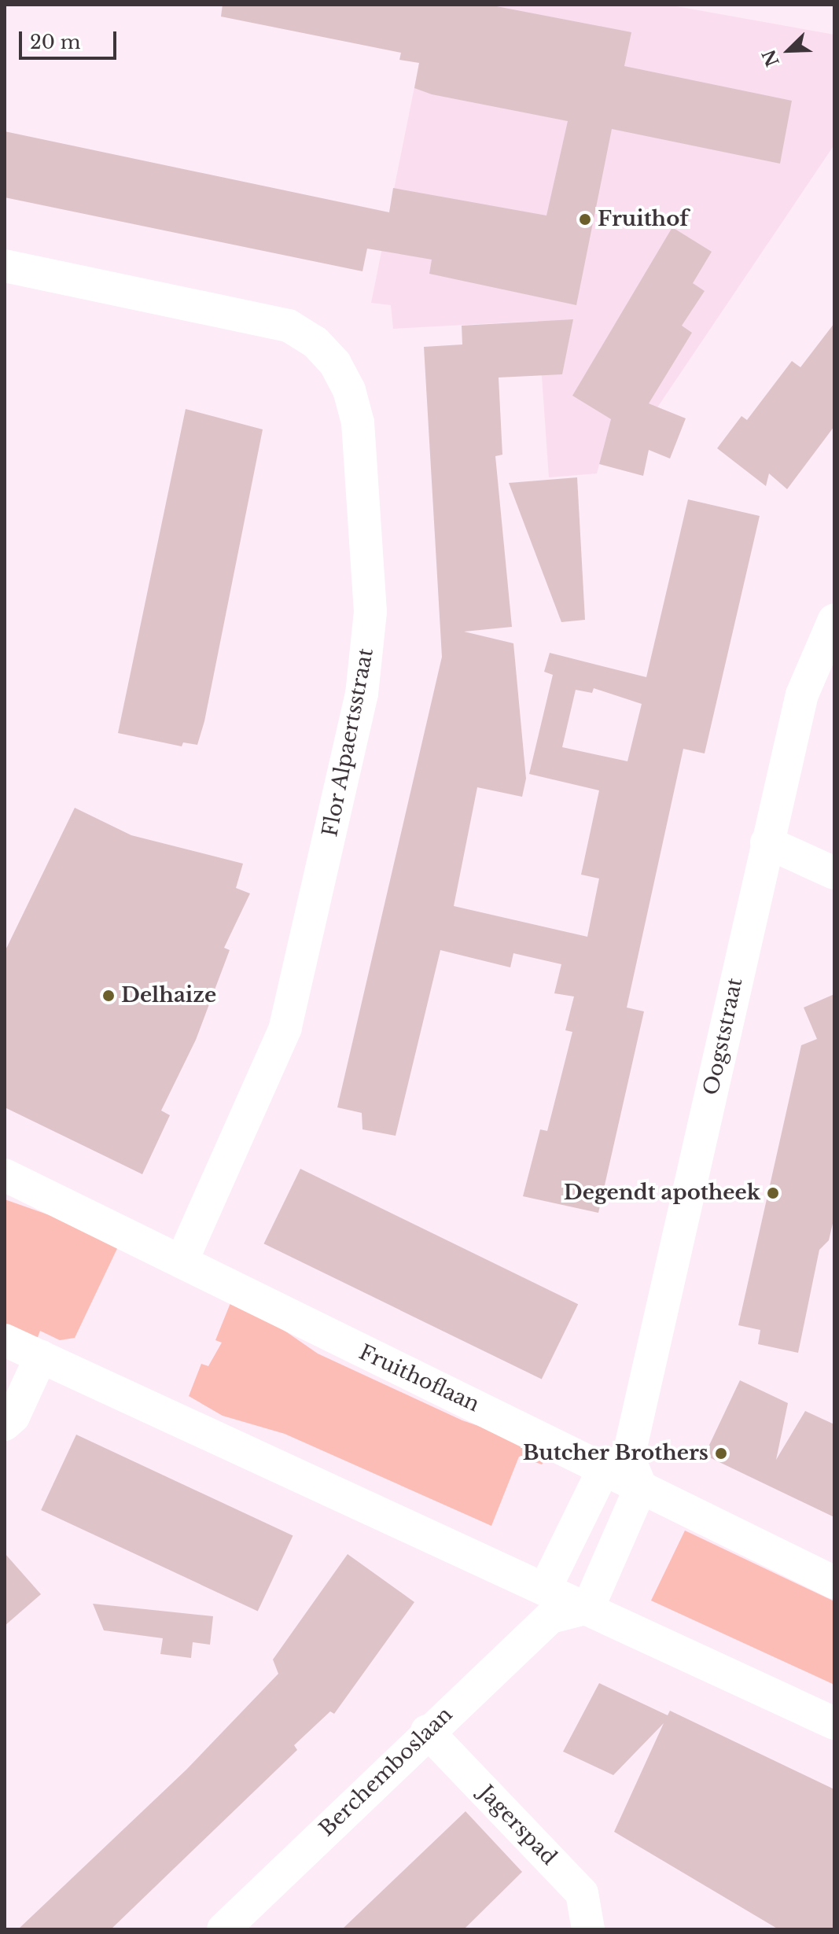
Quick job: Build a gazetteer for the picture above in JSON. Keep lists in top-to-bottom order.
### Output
{
  "streets": {
    "street": [
      "Flor Alpaertsstraat",
      "Oogststraat",
      "Fruithoflaan",
      "Berchemboslaan",
      "Jagerspad"
    ]
  },
  "crossings": [
    ["Flor Alpaertsstraat", "Fruithoflaan"],
    ["Oogststraat", "Fruithoflaan"],
    ["Oogststraat", "Berchemboslaan"],
    ["Berchemboslaan", "Jagerspad"]
  ],
  "places": [
    "Fruithof",
    "Delhaize",
    "Degendt apotheek",
    "Butcher Brothers"
  ],
  "scale_bar": "20 m",
  "north": "bottom left"
}
